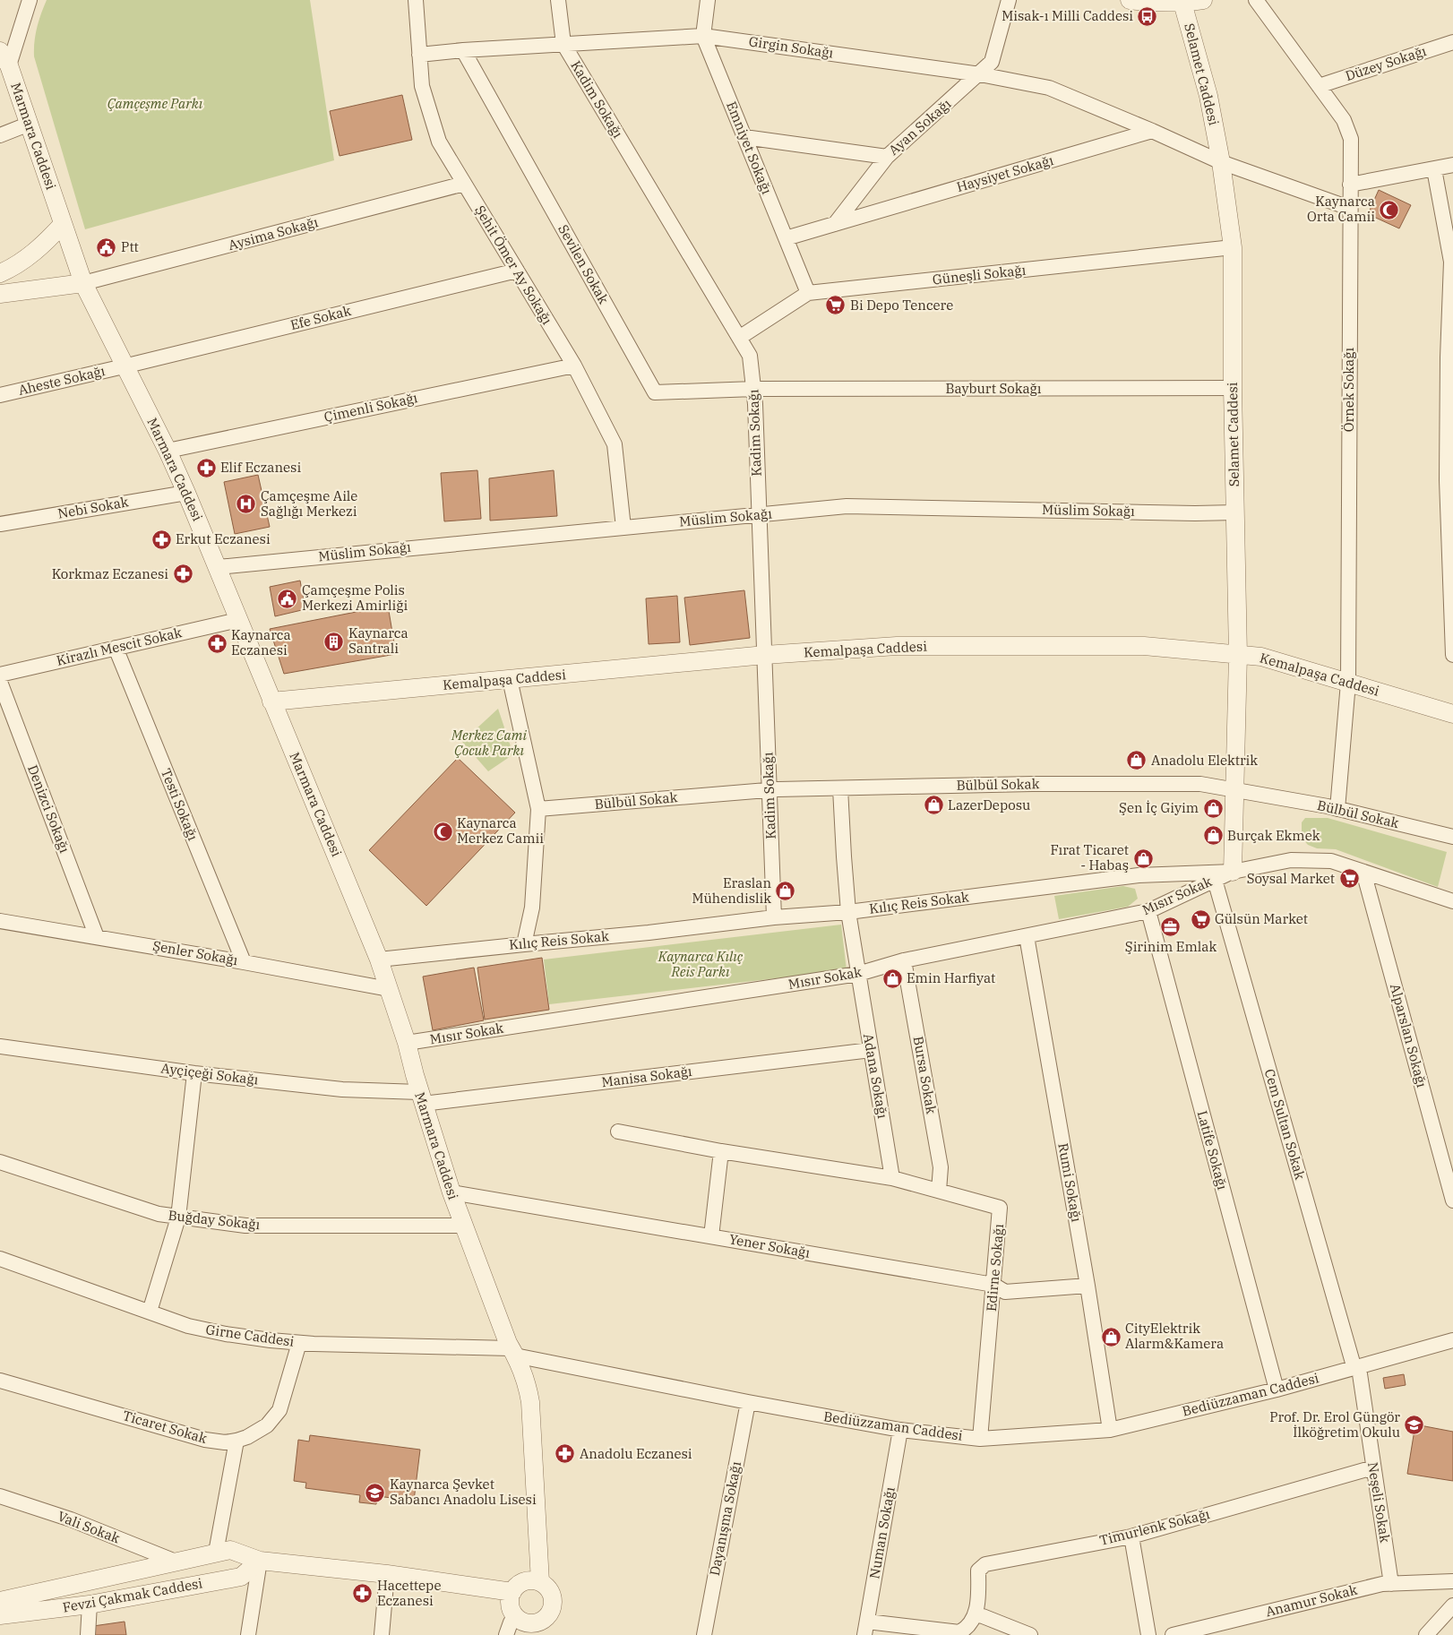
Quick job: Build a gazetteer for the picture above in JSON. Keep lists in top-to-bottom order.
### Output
{
  "streets": {
    "street": [
      "Girgin Sokağı",
      "Düzey Sokağı",
      "Selamet Caddesi",
      "Kadim Sokağı",
      "Ayan Sokağı",
      "Marmara Caddesi",
      "Emniyet Sokağı",
      "Haysiyet Sokağı",
      "Aysima Sokağı",
      "Sevilen Sokak",
      "Şehit Ömer Ay Sokağı",
      "Güneşli Sokağı",
      "Efe Sokak",
      "Aheste Sokağı",
      "Bayburt Sokağı",
      "Örnek Sokağı",
      "Çimenli Sokağı",
      "Nebi Sokak",
      "Müslim Sokağı",
      "Kirazlı Mescit Sokak",
      "Kemalpaşa Caddesi",
      "Bülbül Sokak",
      "Testi Sokağı",
      "Denizci Sokağı",
      "Mısır Sokak",
      "Kılıç Reis Sokak",
      "Şenler Sokağı",
      "Alparslan Sokağı",
      "Ayçiçeği Sokağı",
      "Bursa Sokak",
      "Adana Sokağı",
      "Manisa Sokağı",
      "Cem Sultan Sokak",
      "Latife Sokağı",
      "Rumi Sokağı",
      "Buğday Sokağı",
      "Yener Sokağı",
      "Edirne Sokağı",
      "Girne Caddesi",
      "Bediüzzaman Caddesi",
      "Ticaret Sokak",
      "Neşeli Sokak",
      "Dayanışma Sokağı",
      "Vali Sokak",
      "Timurlenk Sokağı",
      "Numan Sokağı",
      "Fevzi Çakmak Caddesi",
      "Anamur Sokak"
    ]
  },
  "crossings": [
    ["Girgin Sokağı", "Kadim Sokağı"],
    ["Girgin Sokağı", "Ayan Sokağı"],
    ["Girgin Sokağı", "Emniyet Sokağı"],
    ["Girgin Sokağı", "Haysiyet Sokağı"],
    ["Girgin Sokağı", "Sevilen Sokak"],
    ["Girgin Sokağı", "Şehit Ömer Ay Sokağı"],
    ["Düzey Sokağı", "Örnek Sokağı"],
    ["Selamet Caddesi", "Güneşli Sokağı"],
    ["Selamet Caddesi", "Bayburt Sokağı"],
    ["Selamet Caddesi", "Müslim Sokağı"],
    ["Selamet Caddesi", "Kemalpaşa Caddesi"],
    ["Selamet Caddesi", "Bülbül Sokak"],
    ["Selamet Caddesi", "Mısır Sokak"],
    ["Selamet Caddesi", "Kılıç Reis Sokak"],
    ["Kadim Sokağı", "Sevilen Sokak"],
    ["Kadim Sokağı", "Güneşli Sokağı"],
    ["Kadim Sokağı", "Bayburt Sokağı"],
    ["Kadim Sokağı", "Müslim Sokağı"],
    ["Kadim Sokağı", "Kemalpaşa Caddesi"],
    ["Kadim Sokağı", "Bülbül Sokak"],
    ["Kadim Sokağı", "Kılıç Reis Sokak"],
    ["Ayan Sokağı", "Emniyet Sokağı"],
    ["Marmara Caddesi", "Aysima Sokağı"],
    ["Marmara Caddesi", "Efe Sokak"],
    ["Marmara Caddesi", "Aheste Sokağı"],
    ["Marmara Caddesi", "Çimenli Sokağı"],
    ["Marmara Caddesi", "Nebi Sokak"],
    ["Marmara Caddesi", "Müslim Sokağı"],
    ["Marmara Caddesi", "Kirazlı Mescit Sokak"],
    ["Marmara Caddesi", "Kemalpaşa Caddesi"],
    ["Marmara Caddesi", "Mısır Sokak"],
    ["Marmara Caddesi", "Kılıç Reis Sokak"],
    ["Marmara Caddesi", "Şenler Sokağı"],
    ["Marmara Caddesi", "Ayçiçeği Sokağı"],
    ["Marmara Caddesi", "Manisa Sokağı"],
    ["Marmara Caddesi", "Buğday Sokağı"],
    ["Marmara Caddesi", "Yener Sokağı"],
    ["Marmara Caddesi", "Girne Caddesi"],
    ["Marmara Caddesi", "Bediüzzaman Caddesi"],
    ["Marmara Caddesi", "Fevzi Çakmak Caddesi"],
    ["Emniyet Sokağı", "Haysiyet Sokağı"],
    ["Emniyet Sokağı", "Güneşli Sokağı"],
    ["Aysima Sokağı", "Şehit Ömer Ay Sokağı"],
    ["Sevilen Sokak", "Bayburt Sokağı"],
    ["Şehit Ömer Ay Sokağı", "Efe Sokak"],
    ["Şehit Ömer Ay Sokağı", "Çimenli Sokağı"],
    ["Şehit Ömer Ay Sokağı", "Müslim Sokağı"],
    ["Efe Sokak", "Aheste Sokağı"],
    ["Örnek Sokağı", "Kemalpaşa Caddesi"],
    ["Örnek Sokağı", "Bülbül Sokak"],
    ["Kirazlı Mescit Sokak", "Testi Sokağı"],
    ["Bülbül Sokak", "Adana Sokağı"],
    ["Testi Sokağı", "Şenler Sokağı"],
    ["Denizci Sokağı", "Şenler Sokağı"],
    ["Mısır Sokak", "Kılıç Reis Sokak"],
    ["Mısır Sokak", "Bursa Sokak"],
    ["Mısır Sokak", "Adana Sokağı"],
    ["Mısır Sokak", "Cem Sultan Sokak"],
    ["Mısır Sokak", "Latife Sokağı"],
    ["Mısır Sokak", "Rumi Sokağı"],
    ["Kılıç Reis Sokak", "Alparslan Sokağı"],
    ["Kılıç Reis Sokak", "Adana Sokağı"],
    ["Ayçiçeği Sokağı", "Manisa Sokağı"],
    ["Bursa Sokak", "Edirne Sokağı"],
    ["Adana Sokağı", "Manisa Sokağı"],
    ["Adana Sokağı", "Edirne Sokağı"],
    ["Cem Sultan Sokak", "Bediüzzaman Caddesi"],
    ["Cem Sultan Sokak", "Neşeli Sokak"],
    ["Latife Sokağı", "Bediüzzaman Caddesi"],
    ["Rumi Sokağı", "Yener Sokağı"],
    ["Rumi Sokağı", "Bediüzzaman Caddesi"],
    ["Yener Sokağı", "Edirne Sokağı"],
    ["Edirne Sokağı", "Bediüzzaman Caddesi"],
    ["Girne Caddesi", "Bediüzzaman Caddesi"],
    ["Girne Caddesi", "Ticaret Sokak"],
    ["Bediüzzaman Caddesi", "Neşeli Sokak"],
    ["Bediüzzaman Caddesi", "Dayanışma Sokağı"],
    ["Bediüzzaman Caddesi", "Numan Sokağı"],
    ["Neşeli Sokak", "Timurlenk Sokağı"],
    ["Neşeli Sokak", "Anamur Sokak"],
    ["Vali Sokak", "Fevzi Çakmak Caddesi"]
  ],
  "parks": ["Çamçeşme Parkı", "Merkez Cami Çocuk Parkı", "Kaynarca Kılıç Reis Parkı"],
  "places": {
    "bus stop": ["Misak-ı Milli Caddesi"],
    "mosque": ["Kaynarca Orta Camii", "Kaynarca Merkez Camii"],
    "public building": ["Ptt", "Çamçeşme Polis Merkezi Amirliği"],
    "supermarket": ["Bi Depo Tencere", "Soysal Market", "Gülsün Market"],
    "pharmacy": [
      "Elif Eczanesi",
      "Erkut Eczanesi",
      "Korkmaz Eczanesi",
      "Kaynarca Eczanesi",
      "Anadolu Eczanesi",
      "Hacettepe Eczanesi"
    ],
    "hospital": ["Çamçeşme Aile Sağlığı Merkezi"],
    "building": ["Kaynarca Santrali"],
    "shop": [
      "Anadolu Elektrik",
      "LazerDeposu",
      "Şen İç Giyim",
      "Burçak Ekmek",
      "Fırat Ticaret - Habaş",
      "Eraslan Mühendislik",
      "Emin Harfiyat",
      "CityElektrik Alarm&Kamera"
    ],
    "office": ["Şirinim Emlak"],
    "school or university": ["Prof. Dr. Erol Güngör İlköğretim Okulu", "Kaynarca Şevket Sabancı Anadolu Lisesi"]
  }
}
